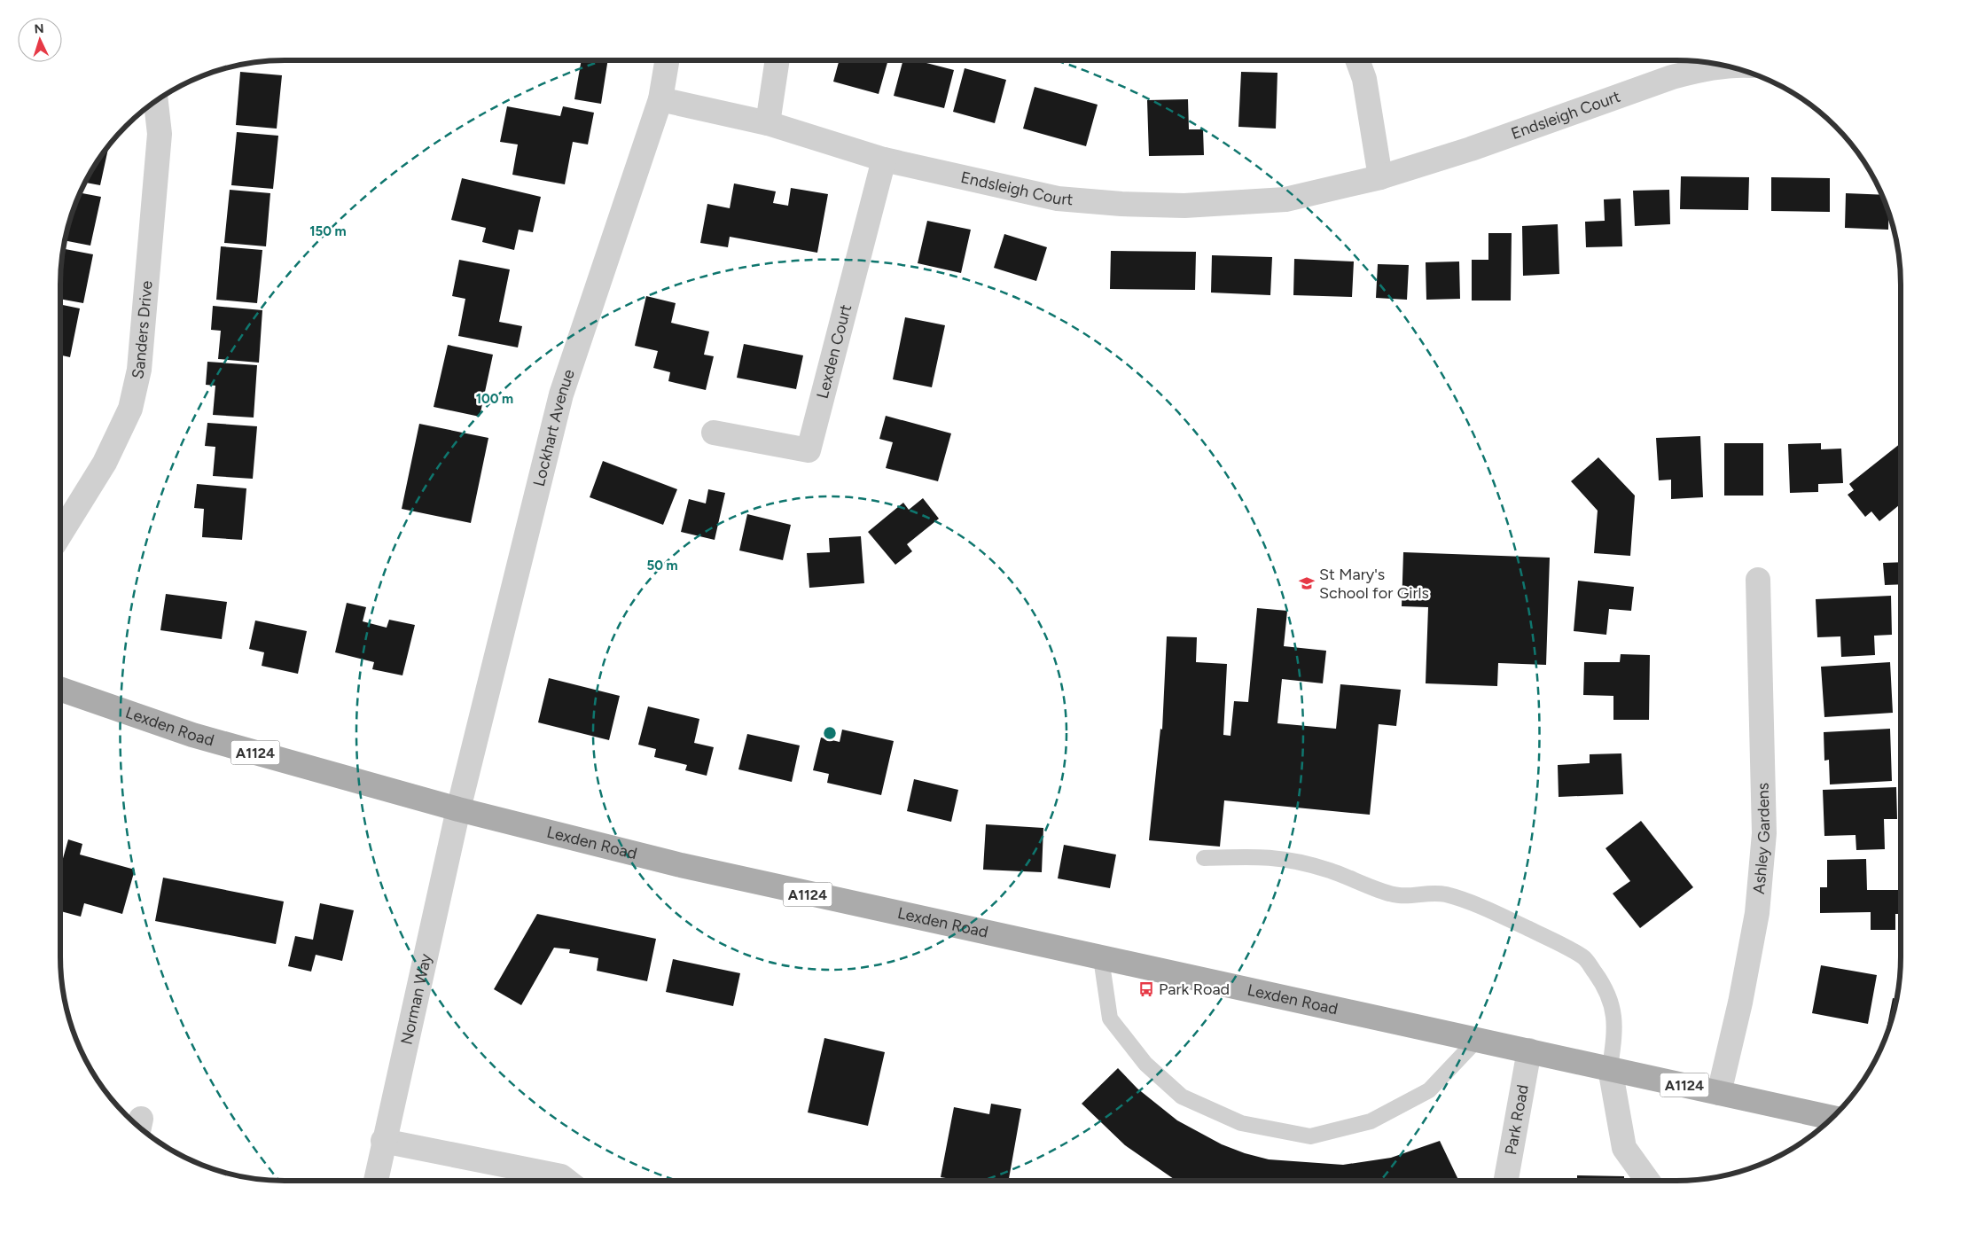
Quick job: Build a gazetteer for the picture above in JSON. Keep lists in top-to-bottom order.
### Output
{
  "streets": {
    "main road": ["Lexden Road", "A1124"],
    "street": [
      "Endsleigh Court",
      "Sanders Drive",
      "Lexden Court",
      "Lockhart Avenue",
      "Ashley Gardens",
      "Norman Way",
      "Park Road"
    ]
  },
  "crossings": [
    ["Endsleigh Court", "Lexden Court"],
    ["Endsleigh Court", "Lockhart Avenue"],
    ["Lockhart Avenue", "Lexden Road"],
    ["Lockhart Avenue", "Norman Way"],
    ["Lexden Road", "Ashley Gardens"],
    ["Lexden Road", "Norman Way"],
    ["Lexden Road", "Park Road"]
  ],
  "places": {
    "school or university": ["St Mary's School for Girls"],
    "bus stop": ["Park Road"]
  },
  "north": "top",
  "rings": ["150 m", "100 m", "50 m"]
}
